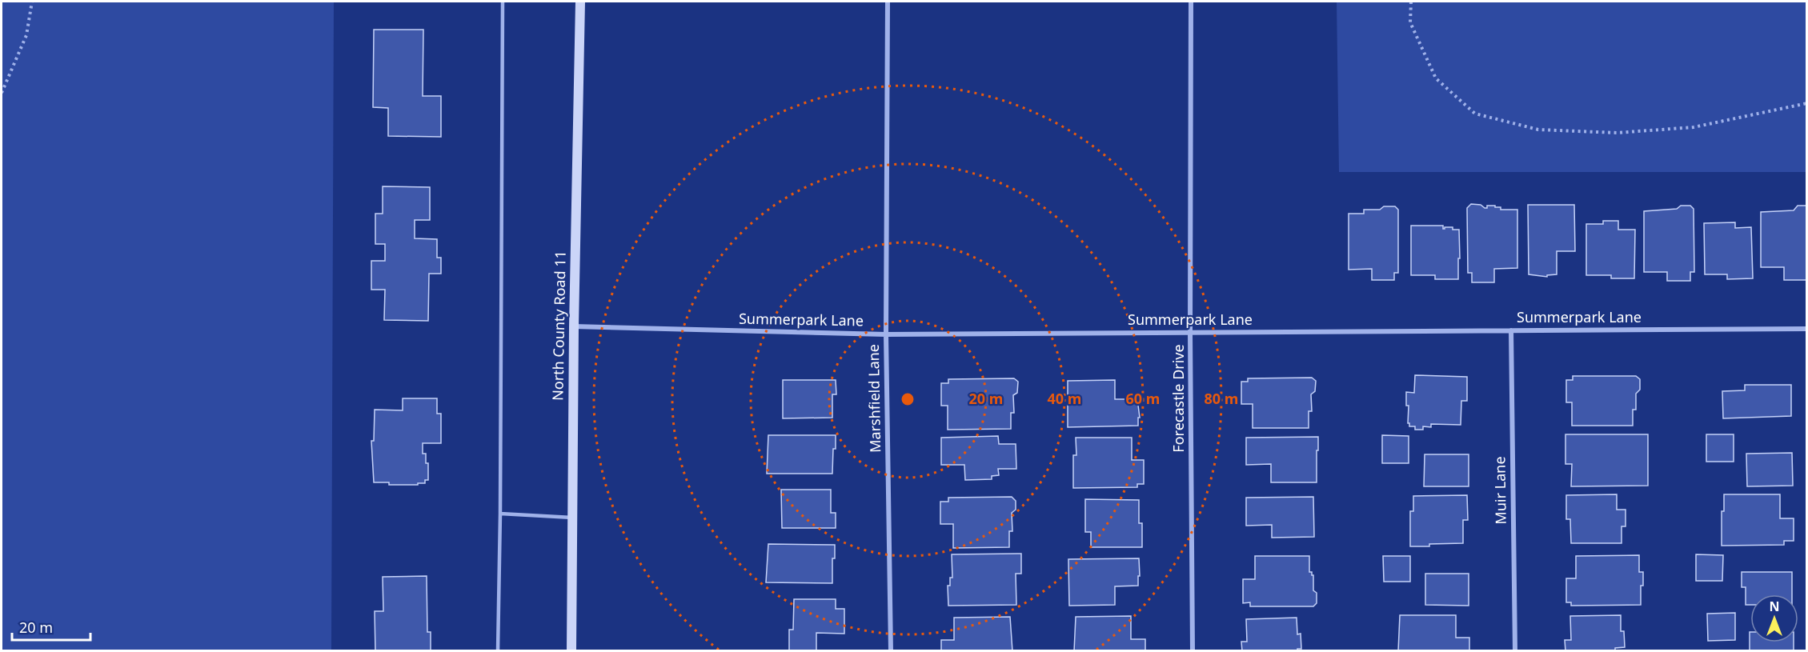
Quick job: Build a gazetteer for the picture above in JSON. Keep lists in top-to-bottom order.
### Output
{
  "streets": {
    "main road": ["North County Road 11"],
    "street": [
      "Summerpark Lane",
      "Marshfield Lane",
      "Forecastle Drive",
      "Muir Lane"
    ]
  },
  "crossings": [
    ["Summerpark Lane", "North County Road 11"],
    ["Summerpark Lane", "Marshfield Lane"],
    ["Summerpark Lane", "Forecastle Drive"],
    ["Summerpark Lane", "Muir Lane"]
  ],
  "scale_bar": "20 m",
  "north": "top",
  "rings": [
    "20 m",
    "40 m",
    "60 m",
    "80 m"
  ]
}
